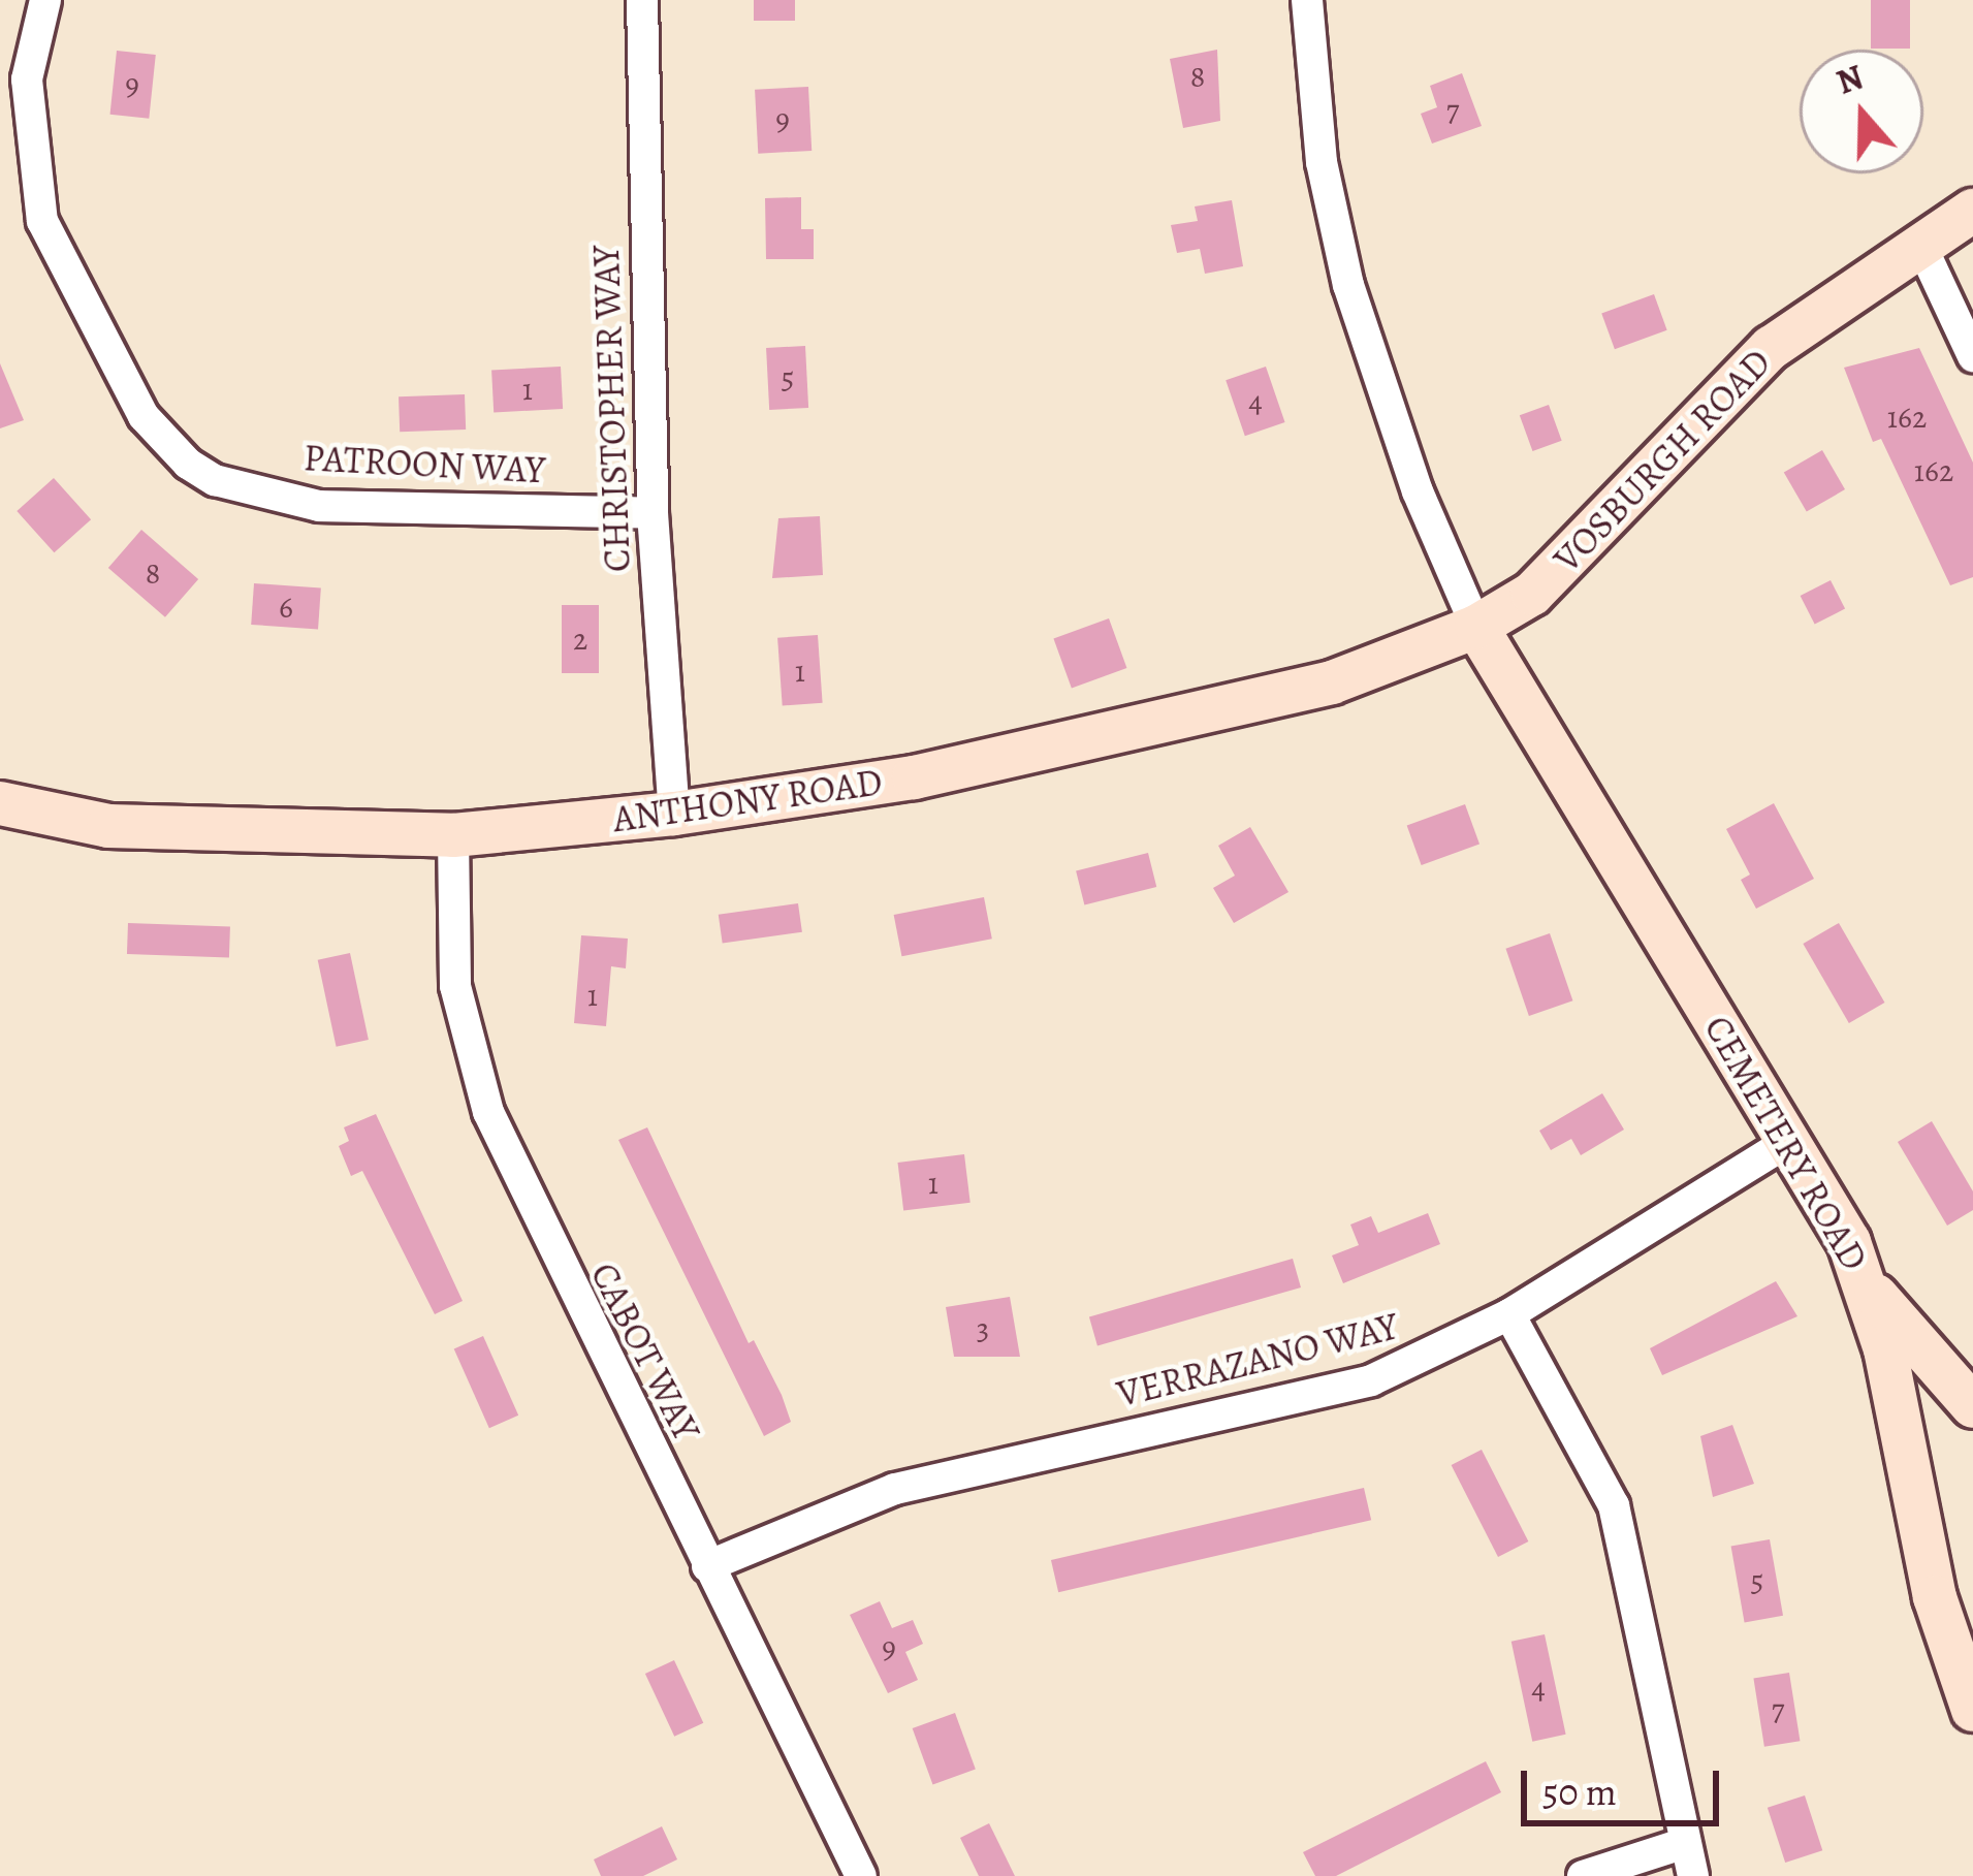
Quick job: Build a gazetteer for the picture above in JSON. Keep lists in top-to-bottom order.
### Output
{
  "streets": {
    "street": [
      "CHRISTOPHER WAY",
      "VOSBURGH ROAD",
      "PATROON WAY",
      "ANTHONY ROAD",
      "CEMETERY ROAD",
      "CABOT WAY",
      "VERRAZANO WAY"
    ]
  },
  "crossings": [
    ["CHRISTOPHER WAY", "PATROON WAY"],
    ["CHRISTOPHER WAY", "ANTHONY ROAD"],
    ["VOSBURGH ROAD", "ANTHONY ROAD"],
    ["VOSBURGH ROAD", "CEMETERY ROAD"],
    ["ANTHONY ROAD", "CEMETERY ROAD"],
    ["ANTHONY ROAD", "CABOT WAY"],
    ["CEMETERY ROAD", "VERRAZANO WAY"],
    ["CABOT WAY", "VERRAZANO WAY"]
  ],
  "house_numbers": [
    "8",
    "9",
    "7",
    "9",
    "5",
    "1",
    "4",
    "162",
    "162",
    "8",
    "6",
    "2",
    "1",
    "1",
    "1",
    "3",
    "5",
    "9",
    "4",
    "7"
  ],
  "scale_bar": "50 m",
  "north": "top"
}
